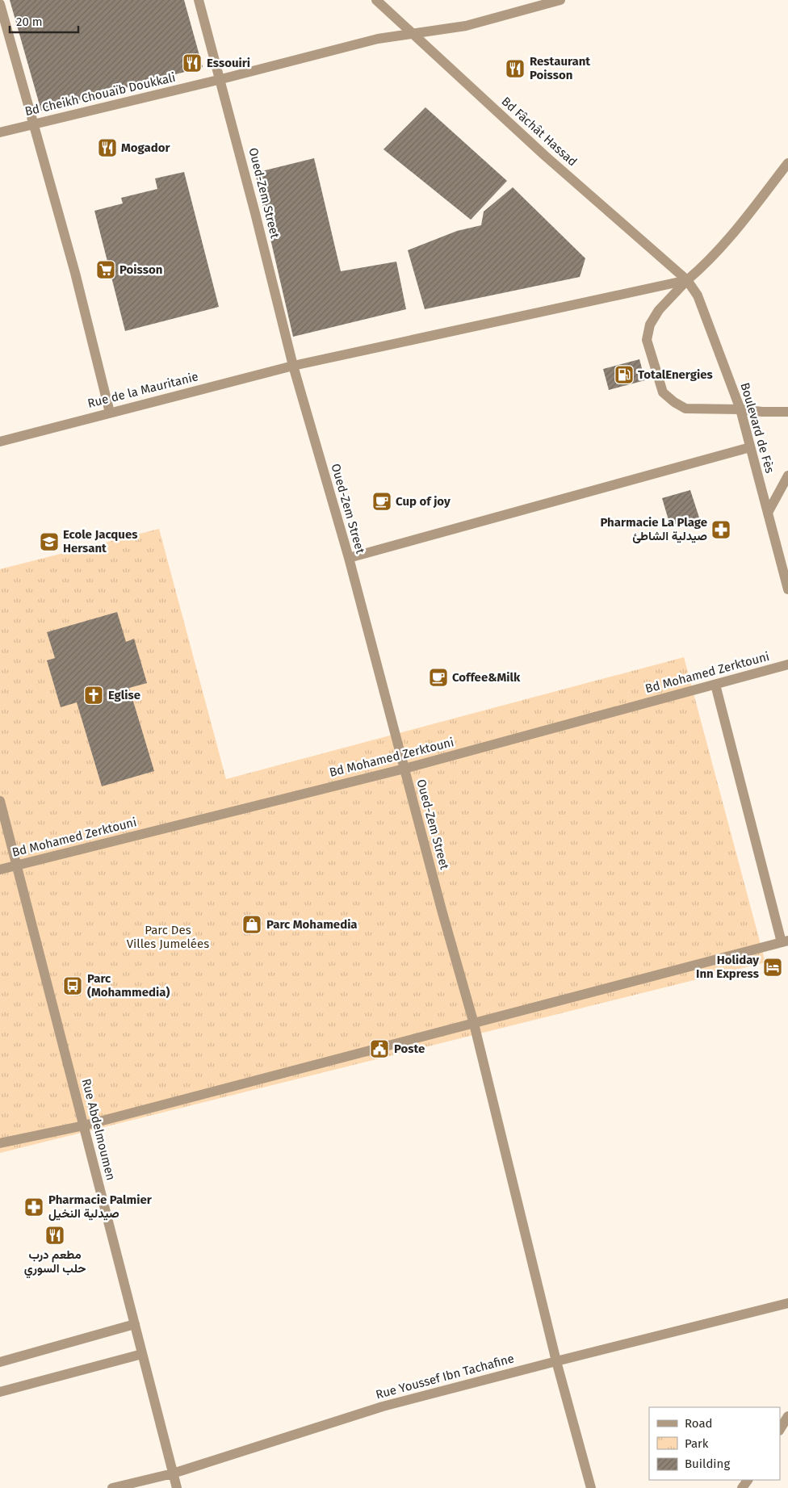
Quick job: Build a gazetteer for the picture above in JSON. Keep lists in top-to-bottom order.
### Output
{
  "streets": {
    "street": [
      "Bd Cheikh Chouaïb Doukkali",
      "Bd Fâchât Hassad",
      "Oued-Zem Street",
      "Rue de la Mauritanie",
      "Boulevard de Fès",
      "Bd Mohamed Zerktouni",
      "Rue Abdelmoumen",
      "Rue Youssef Ibn Tachafine"
    ]
  },
  "crossings": [
    ["Bd Cheikh Chouaïb Doukkali", "Bd Fâchât Hassad"],
    ["Bd Cheikh Chouaïb Doukkali", "Oued-Zem Street"],
    ["Bd Fâchât Hassad", "Rue de la Mauritanie"],
    ["Bd Fâchât Hassad", "Boulevard de Fès"],
    ["Oued-Zem Street", "Rue de la Mauritanie"],
    ["Oued-Zem Street", "Bd Mohamed Zerktouni"],
    ["Oued-Zem Street", "Rue Youssef Ibn Tachafine"],
    ["Rue de la Mauritanie", "Boulevard de Fès"],
    ["Bd Mohamed Zerktouni", "Rue Abdelmoumen"],
    ["Rue Abdelmoumen", "Rue Youssef Ibn Tachafine"]
  ],
  "parks": ["Parc Des Villes Jumelées"],
  "places": {
    "restaurant": [
      "Essouiri",
      "Restaurant Poisson",
      "Mogador",
      "مطعم درب حلب السوري"
    ],
    "supermarket": ["Poisson"],
    "fuel station": ["TotalEnergies"],
    "cafe": ["Cup of joy", "Coffee&Milk"],
    "pharmacy": ["Pharmacie La Plage صيدلية الشاطئ", "Pharmacie Palmier صيدلية النخيل"],
    "school or university": ["Ecole Jacques Hersant"],
    "church": ["Eglise"],
    "shop": ["Parc Mohamedia"],
    "hotel": ["Holiday Inn Express"],
    "bus stop": ["Parc (Mohammedia)"],
    "public building": ["Poste"]
  },
  "legend": ["Road", "Park", "Building"],
  "scale_bar": "20 m"
}
